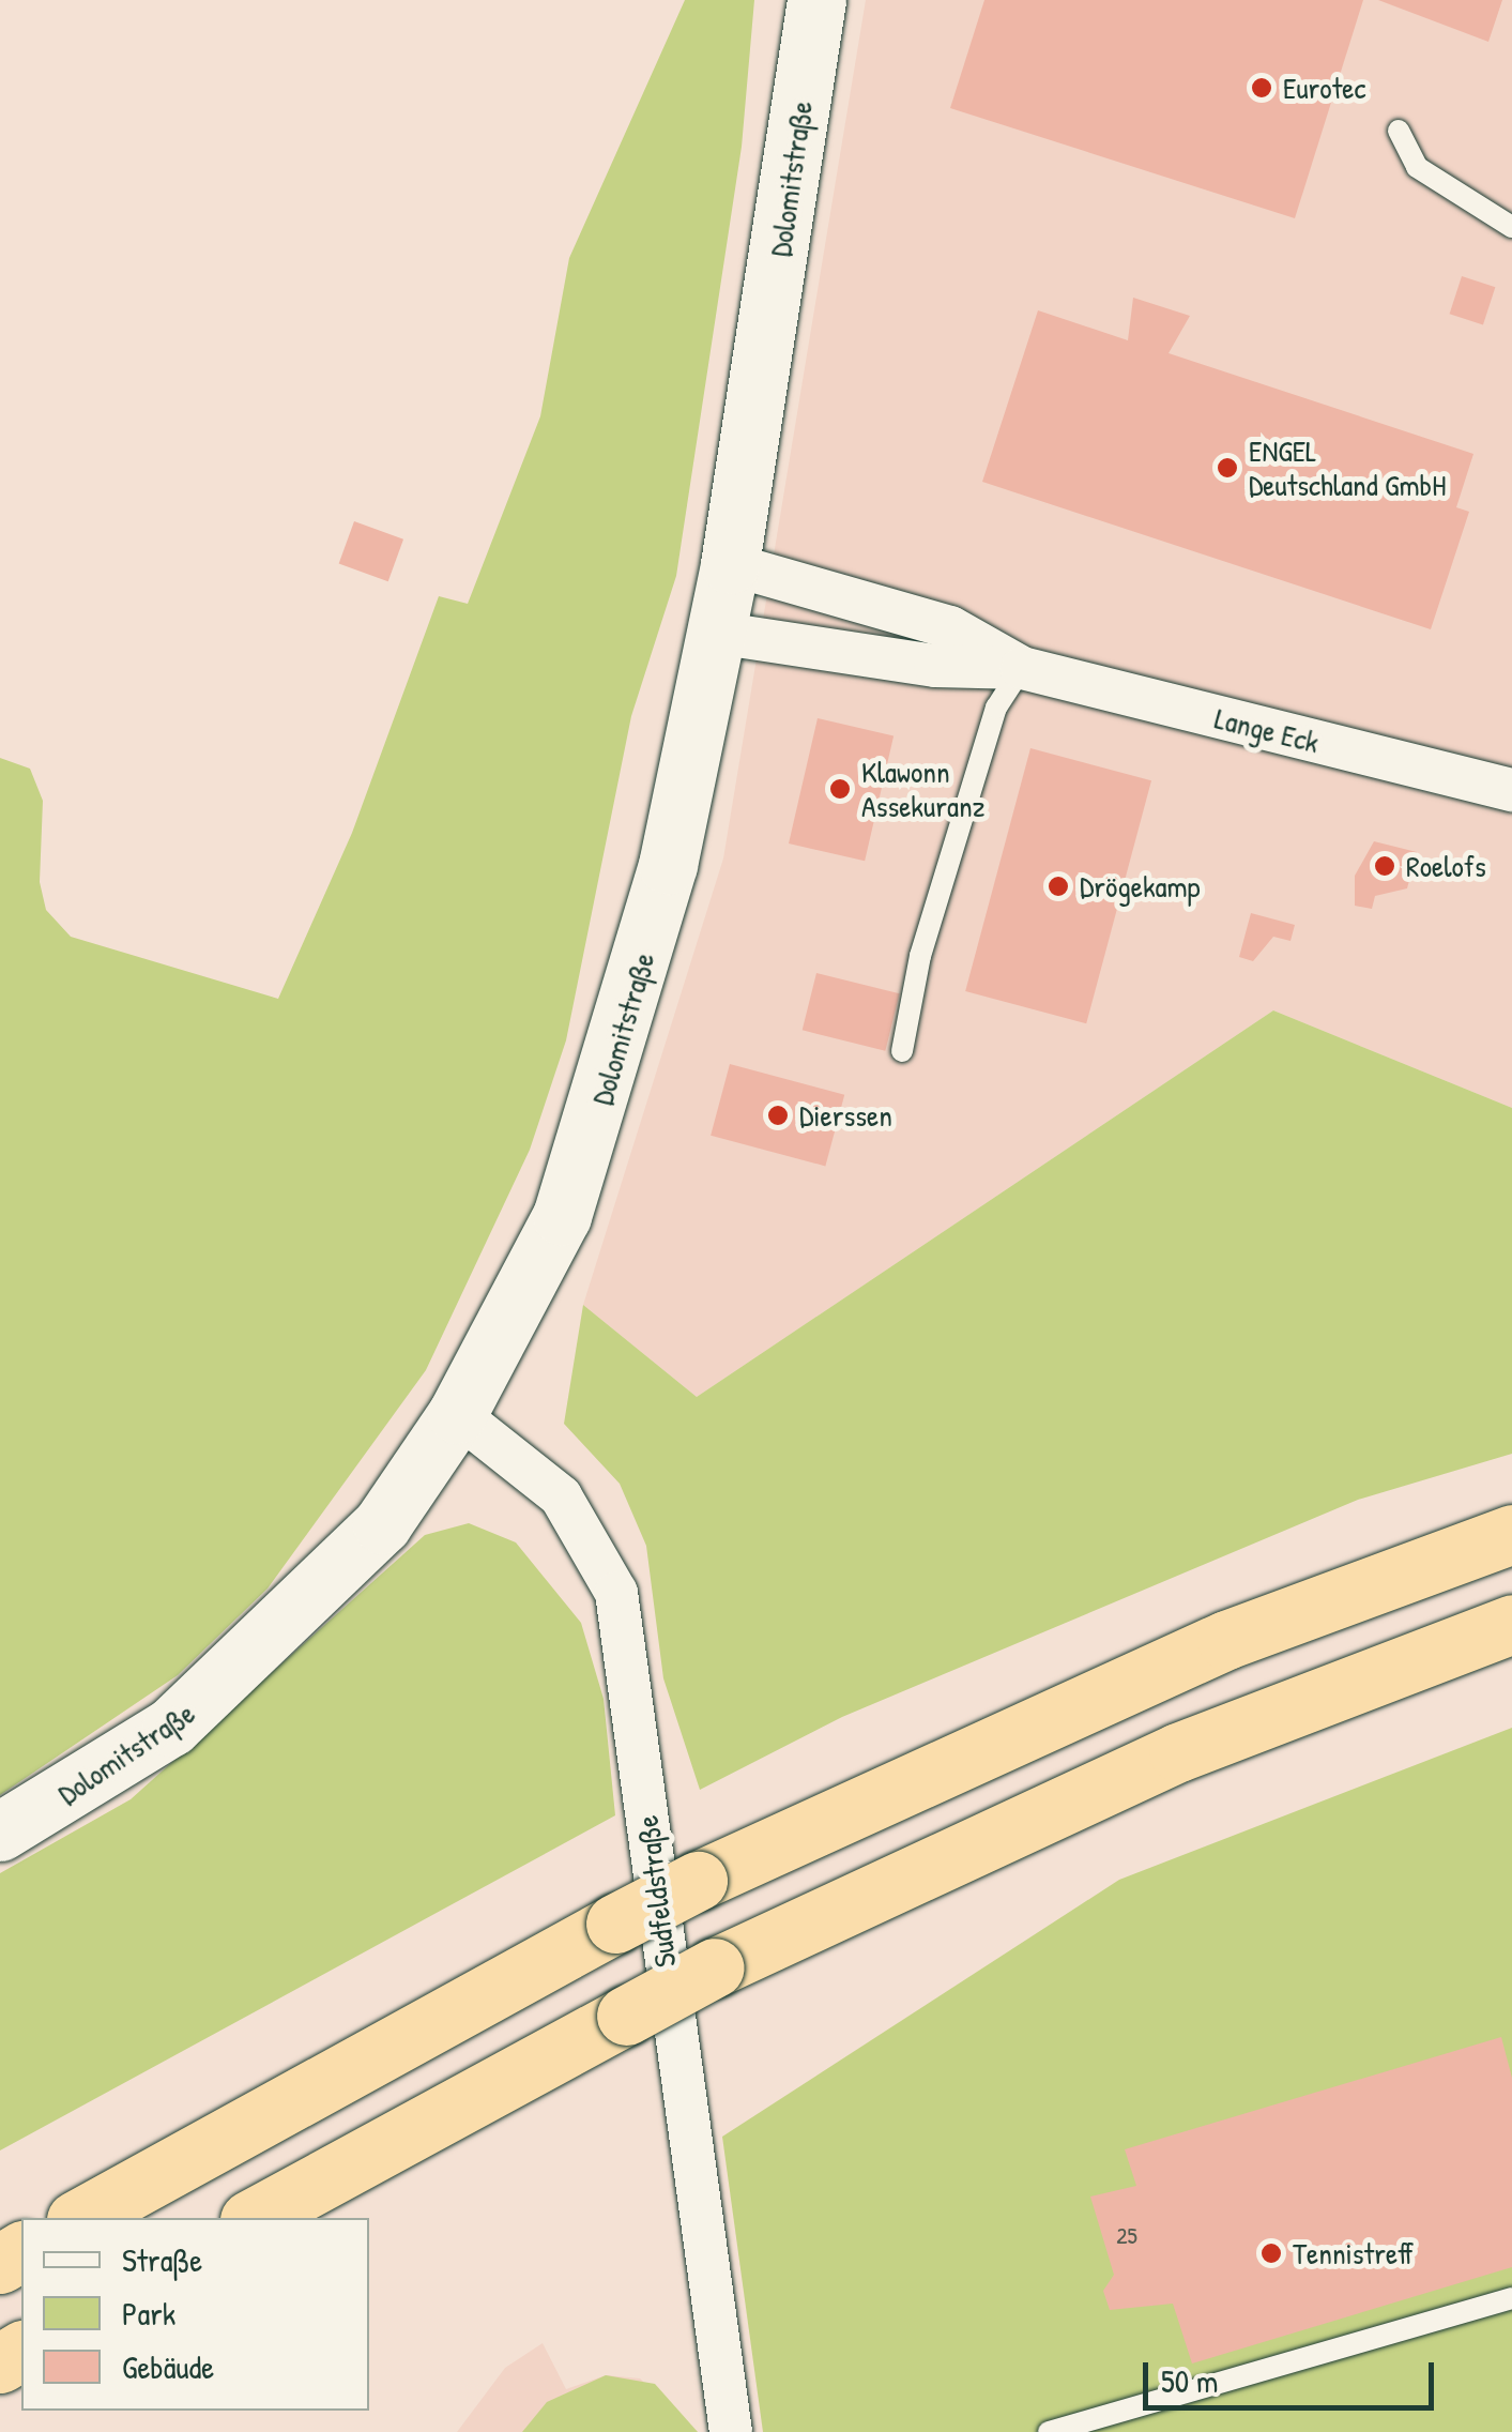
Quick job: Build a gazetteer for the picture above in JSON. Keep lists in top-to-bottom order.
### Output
{
  "streets": {
    "street": ["Dolomitstraße", "Lange Eck", "Sudfeldstraße"]
  },
  "crossings": [
    ["Dolomitstraße", "Lange Eck"],
    ["Dolomitstraße", "Sudfeldstraße"]
  ],
  "places": [
    "Eurotec",
    "ENGEL Deutschland GmbH",
    "Klawonn Assekuranz",
    "Roelofs",
    "Drögekamp",
    "Dierssen",
    "Tennistreff"
  ],
  "house_numbers": ["25"],
  "legend": ["Straße", "Park", "Gebäude"],
  "scale_bar": "50 m"
}
